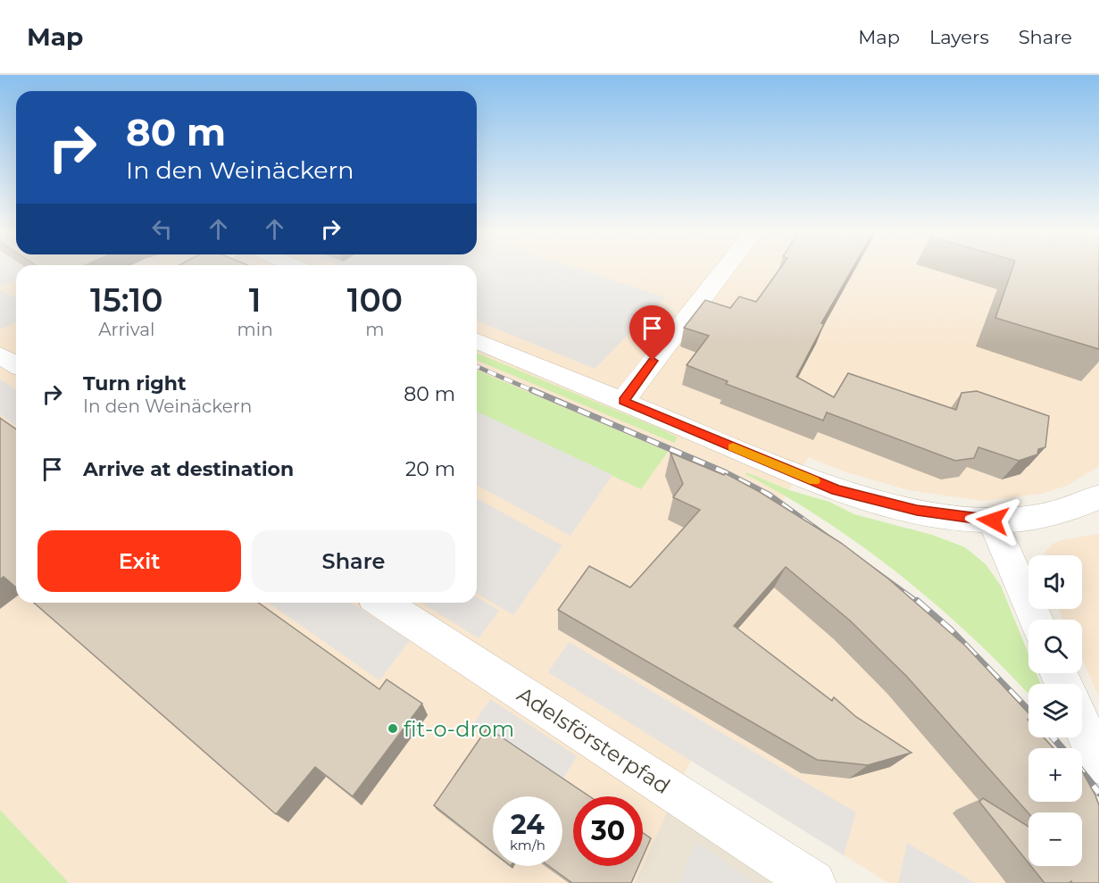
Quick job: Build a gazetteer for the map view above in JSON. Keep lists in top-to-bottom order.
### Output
{
  "streets": {
    "street": ["Adelsförsterpfad"]
  },
  "places": ["fit-o-drom"],
  "page": {
    "header": "Map",
    "nav": ["Map", "Layers", "Share"],
    "turn": ["80 m", "In den Weinäckern"],
    "eta": [
      "15:10",
      "Arrival",
      "1",
      "min",
      "100",
      "m"
    ],
    "list": [
      {
        "name": "Turn right",
        "note": "In den Weinäckern",
        "value": "80 m"
      },
      {
        "name": "Arrive at destination",
        "value": "20 m"
      }
    ],
    "buttons": ["Exit", "Share"],
    "map_buttons": ["+", "−"],
    "speed": "24 km/h",
    "limit": "30"
  }
}
